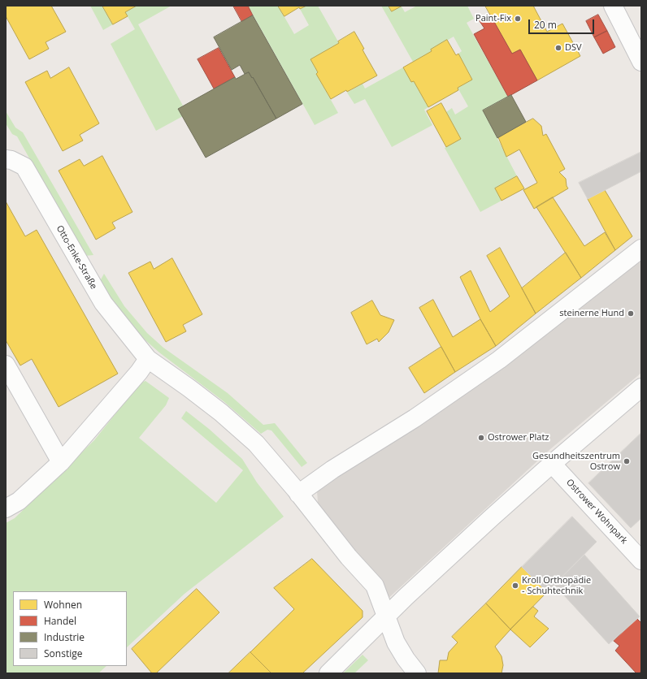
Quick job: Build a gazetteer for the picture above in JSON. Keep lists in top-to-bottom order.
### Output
{
  "streets": {
    "street": ["Otto-Enke-Straße", "Ostrower Wohnpark"]
  },
  "places": [
    "Paint-Fix",
    "DSV",
    "steinerne Hund",
    "Ostrower Platz",
    "Gesundheitszentrum Ostrow",
    "Kroll Orthopädie - Schuhtechnik"
  ],
  "legend": [
    "Wohnen",
    "Handel",
    "Industrie",
    "Sonstige"
  ],
  "scale_bar": "20 m"
}
